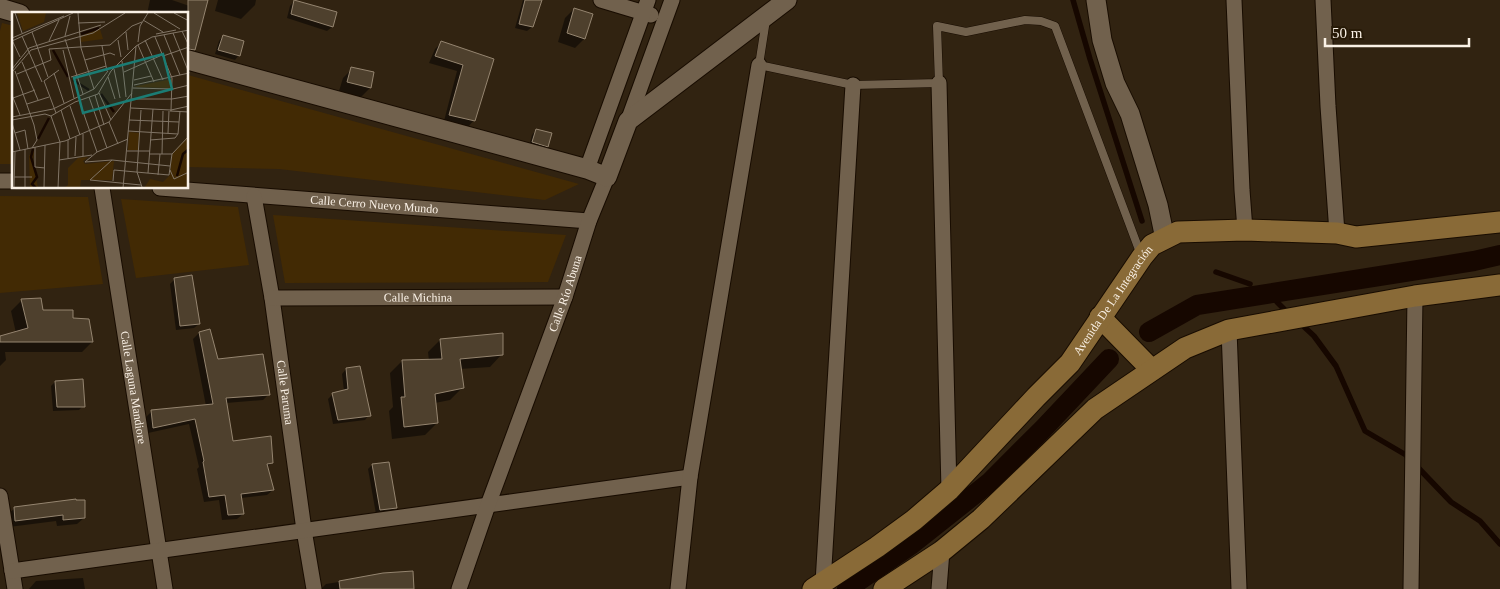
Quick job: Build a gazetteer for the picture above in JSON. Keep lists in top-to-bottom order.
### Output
{
  "streets": {
    "main road": ["Avenida De La Integración"],
    "street": [
      "Calle Cerro Nuevo Mundo",
      "Calle Río Abuna",
      "Calle Michina",
      "Calle Laguna Mandiore",
      "Calle Paruma"
    ]
  },
  "crossings": [
    ["Calle Cerro Nuevo Mundo", "Calle Río Abuna"],
    ["Calle Cerro Nuevo Mundo", "Calle Paruma"],
    ["Calle Río Abuna", "Calle Michina"],
    ["Calle Michina", "Calle Paruma"]
  ],
  "scale_bar": "50 m"
}
